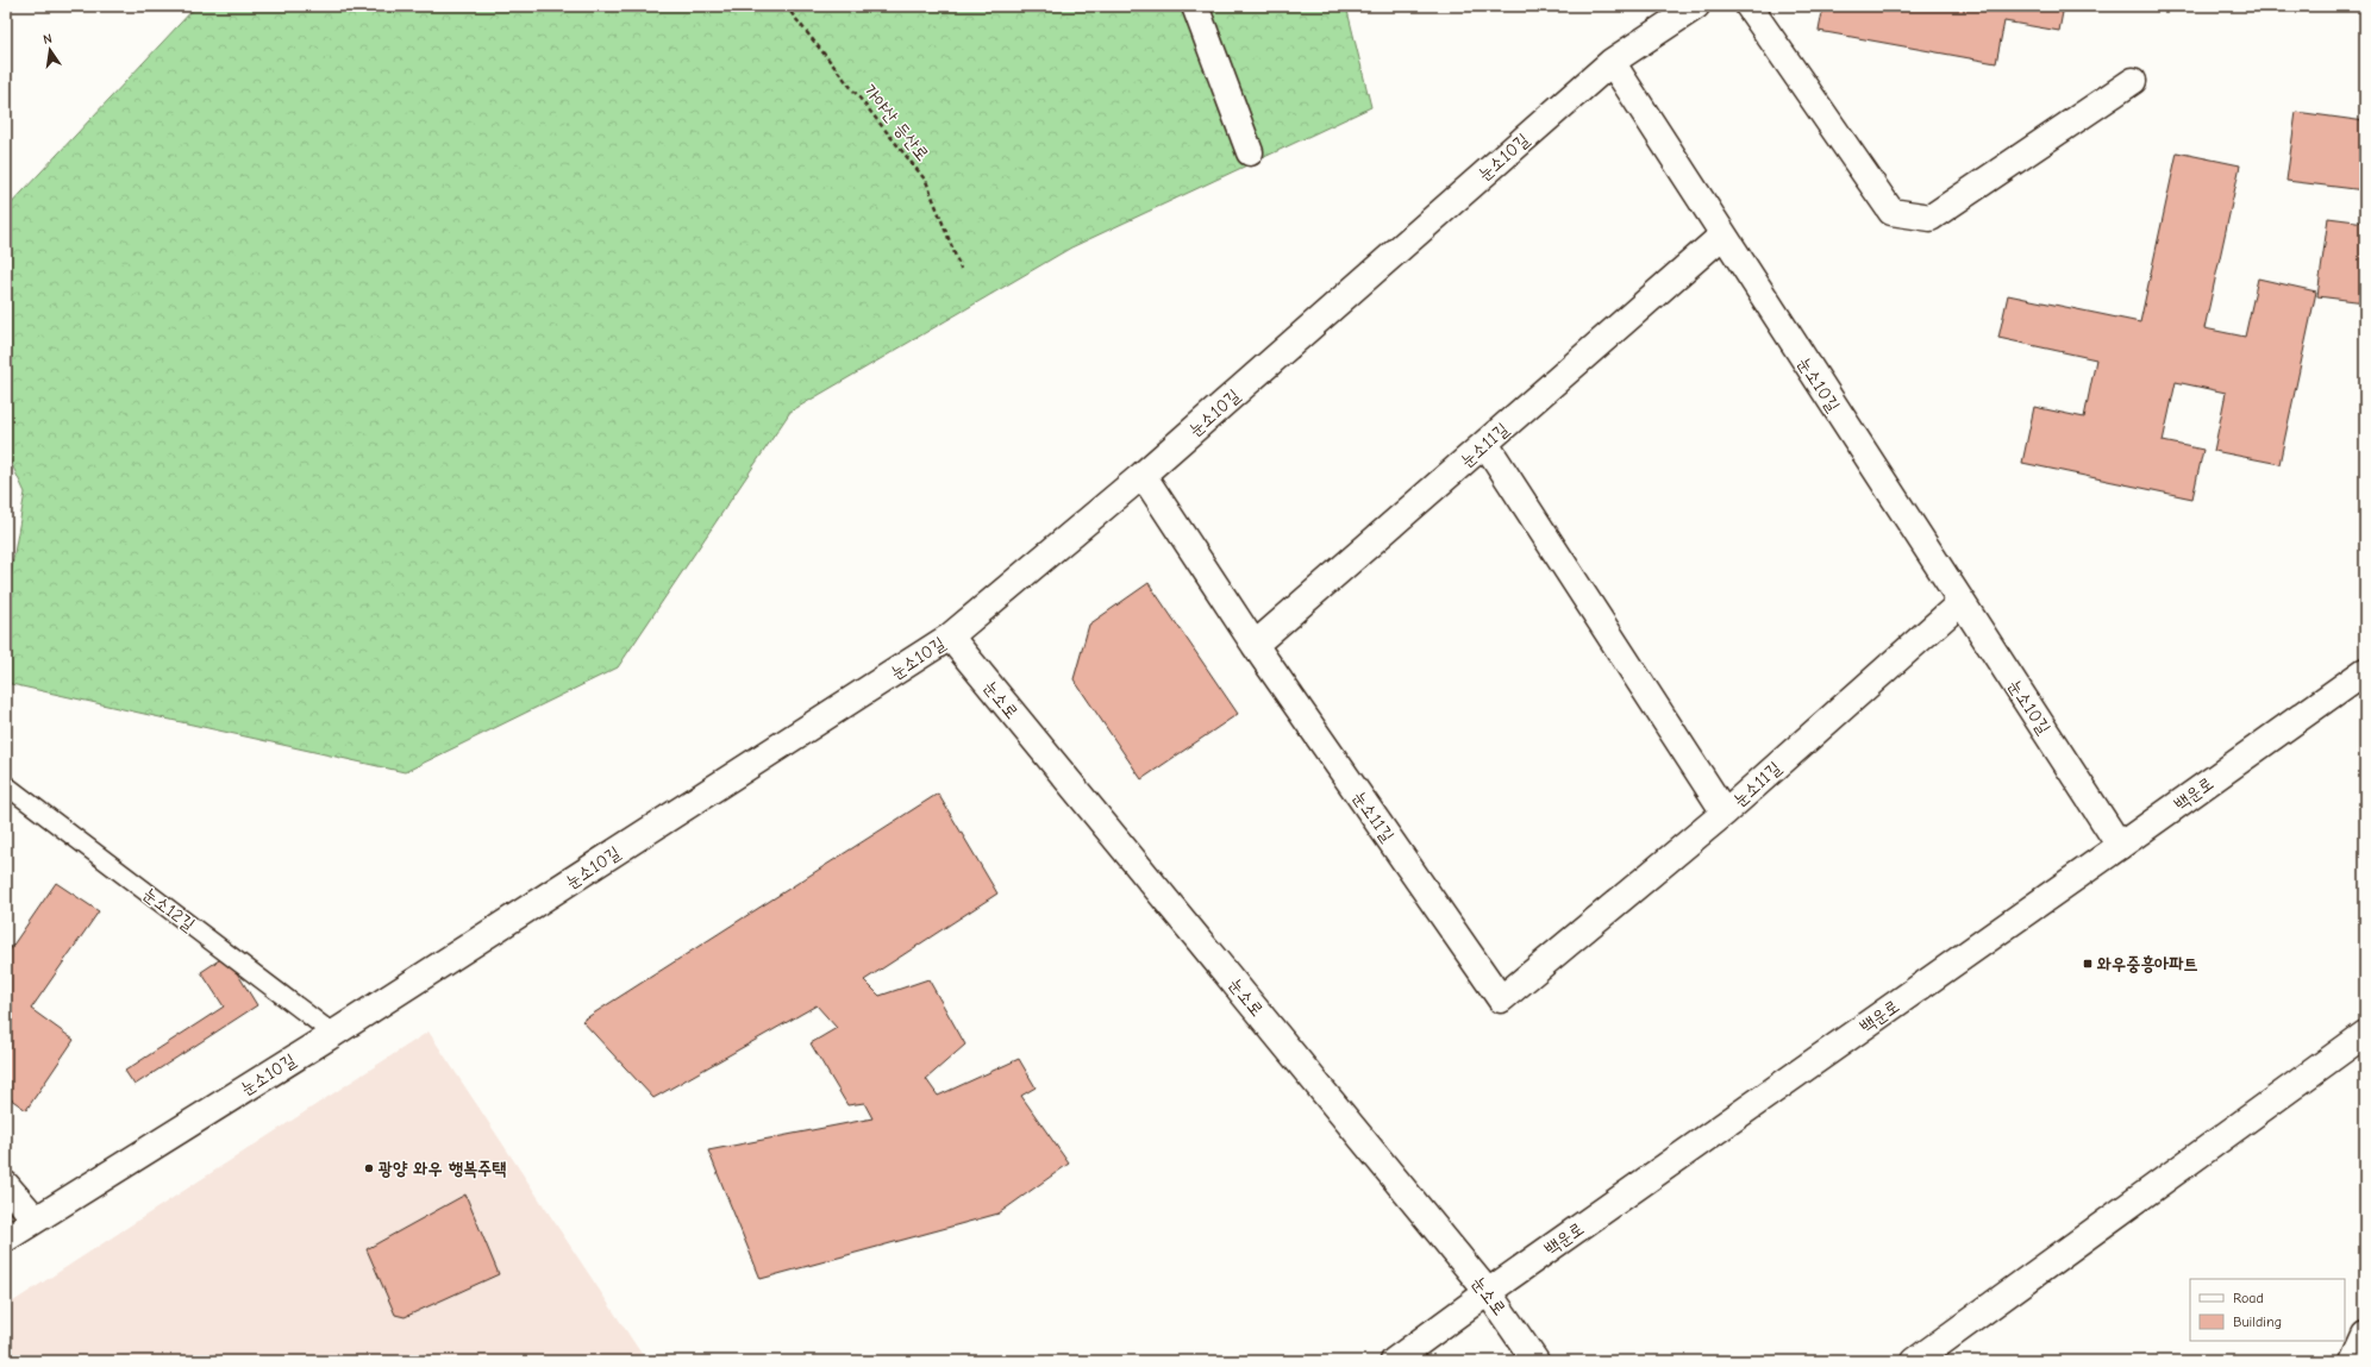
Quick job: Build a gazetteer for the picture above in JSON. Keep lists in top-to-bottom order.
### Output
{
  "streets": {
    "street": [
      "눈소10길",
      "눈소11길",
      "눈소로",
      "백운로"
    ],
    "lane": ["눈소12길"],
    "path": ["가야산 등산로"]
  },
  "crossings": [
    ["눈소10길", "눈소11길"],
    ["눈소10길", "눈소로"],
    ["눈소10길", "백운로"],
    ["눈소10길", "눈소12길"],
    ["눈소로", "백운로"]
  ],
  "places": {
    "transit": ["와우중흥아파트"],
    "other": ["광양 와우 행복주택"]
  },
  "legend": ["Road", "Building"],
  "north": "top"
}
